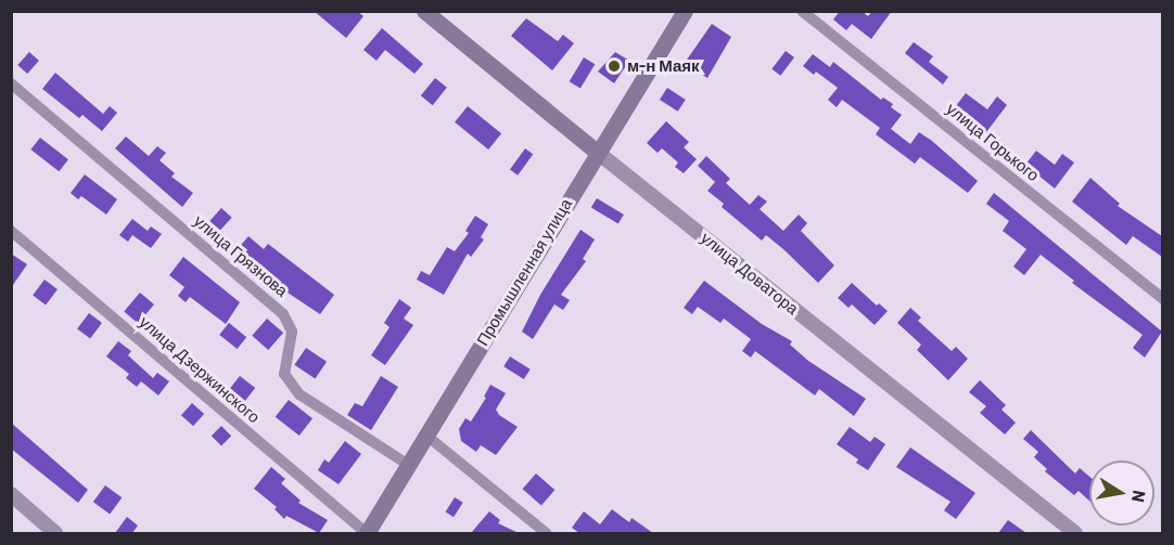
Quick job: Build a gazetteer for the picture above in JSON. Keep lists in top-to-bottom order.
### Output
{
  "streets": {
    "main road": ["Промышленная улица", "улица Доватора"],
    "street": ["улица Горького", "улица Грязнова", "улица Дзержинского"]
  },
  "crossings": [
    ["улица Грязнова", "Промышленная улица"],
    ["Промышленная улица", "улица Доватора"],
    ["Промышленная улица", "улица Дзержинского"]
  ],
  "places": ["м-н Маяк"],
  "north": "right"
}
